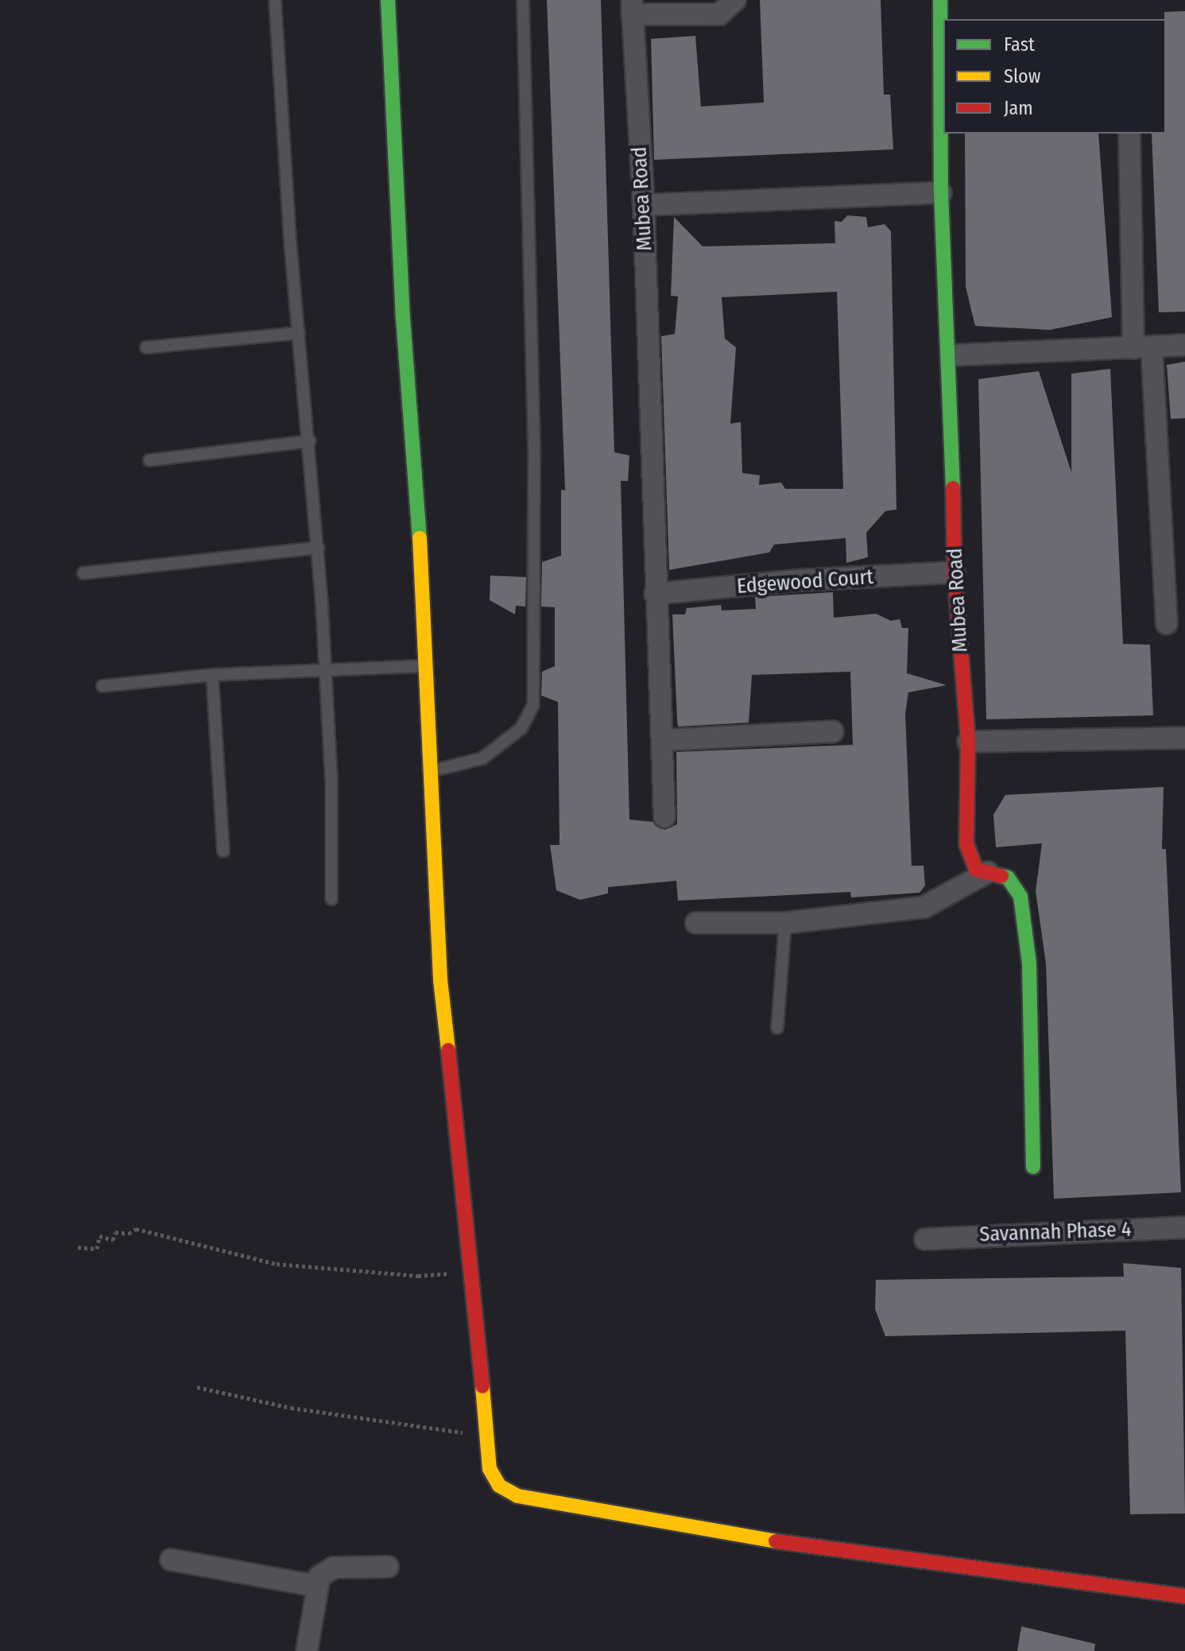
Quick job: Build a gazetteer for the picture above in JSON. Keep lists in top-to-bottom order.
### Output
{
  "streets": {
    "street": ["Mubea Road", "Edgewood Court", "Savannah Phase 4"]
  },
  "crossings": [
    ["Mubea Road", "Edgewood Court"]
  ],
  "legend": ["Fast", "Slow", "Jam"]
}
